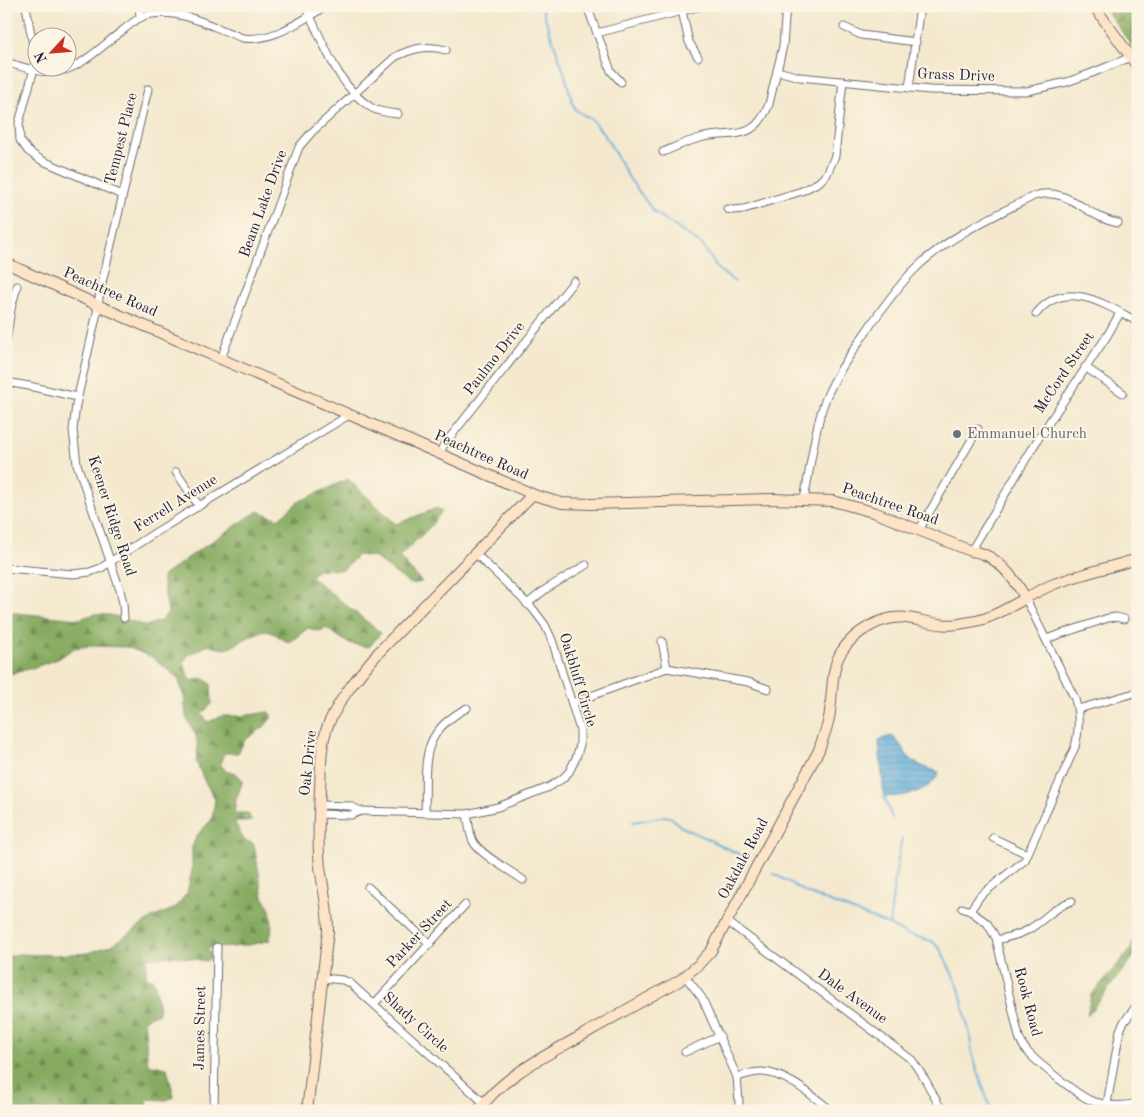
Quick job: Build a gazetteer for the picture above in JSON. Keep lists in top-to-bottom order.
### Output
{
  "streets": {
    "street": [
      "Grass Drive",
      "Tempest Place",
      "Beam Lake Drive",
      "Peachtree Road",
      "Paulmo Drive",
      "McCord Street",
      "Ferrell Avenue",
      "Keener Ridge Road",
      "Oakbluff Circle",
      "Oak Drive",
      "Oakdale Road",
      "Parker Street",
      "Dale Avenue",
      "Rook Road",
      "Shady Circle",
      "James Street"
    ]
  },
  "crossings": [
    ["Tempest Place", "Peachtree Road"],
    ["Tempest Place", "Keener Ridge Road"],
    ["Beam Lake Drive", "Peachtree Road"],
    ["Peachtree Road", "Paulmo Drive"],
    ["Peachtree Road", "McCord Street"],
    ["Peachtree Road", "Ferrell Avenue"],
    ["Peachtree Road", "Keener Ridge Road"],
    ["Peachtree Road", "Oak Drive"],
    ["Peachtree Road", "Oakdale Road"],
    ["Peachtree Road", "Rook Road"],
    ["Ferrell Avenue", "Keener Ridge Road"],
    ["Oakbluff Circle", "Oak Drive"],
    ["Oak Drive", "Shady Circle"],
    ["Oakdale Road", "Dale Avenue"],
    ["Oakdale Road", "Shady Circle"],
    ["Parker Street", "Shady Circle"]
  ],
  "places": ["Emmanuel Church"],
  "north": "bottom left"
}
